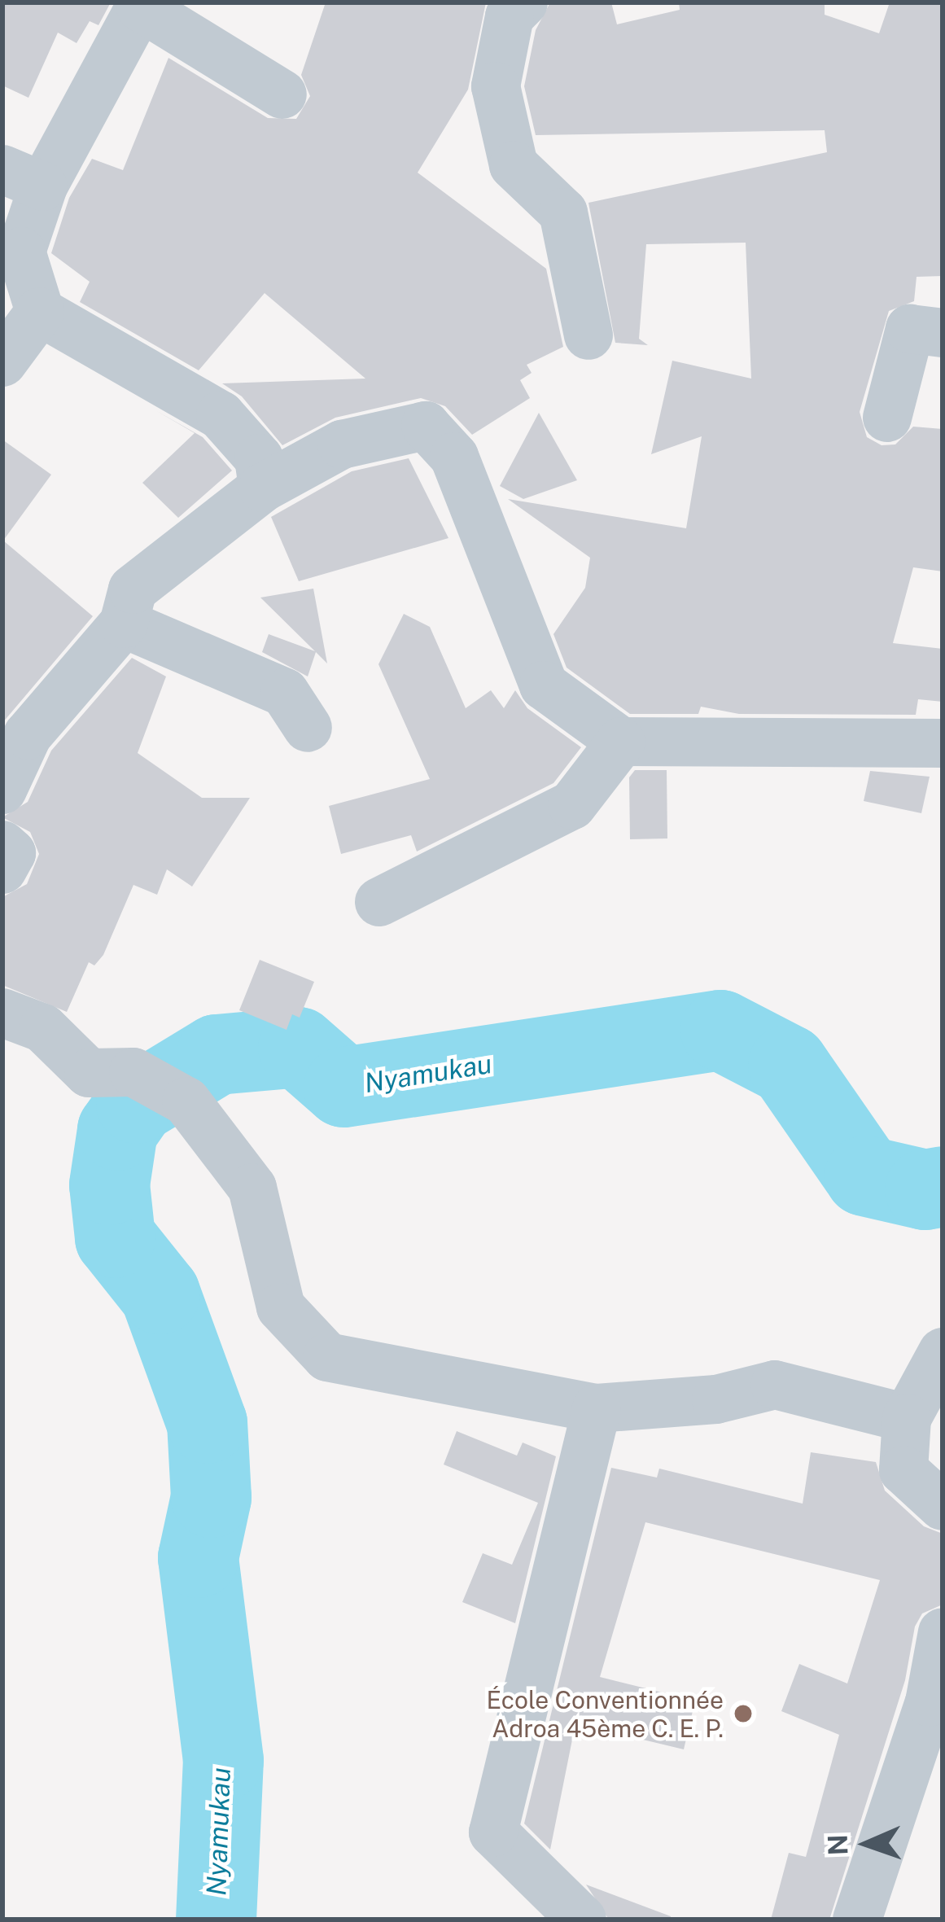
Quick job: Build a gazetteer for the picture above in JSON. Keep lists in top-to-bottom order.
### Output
{
  "water": ["Nyamukau"],
  "places": ["École Conventionnée Adroa 45ème C. E. P."],
  "north": "left"
}
